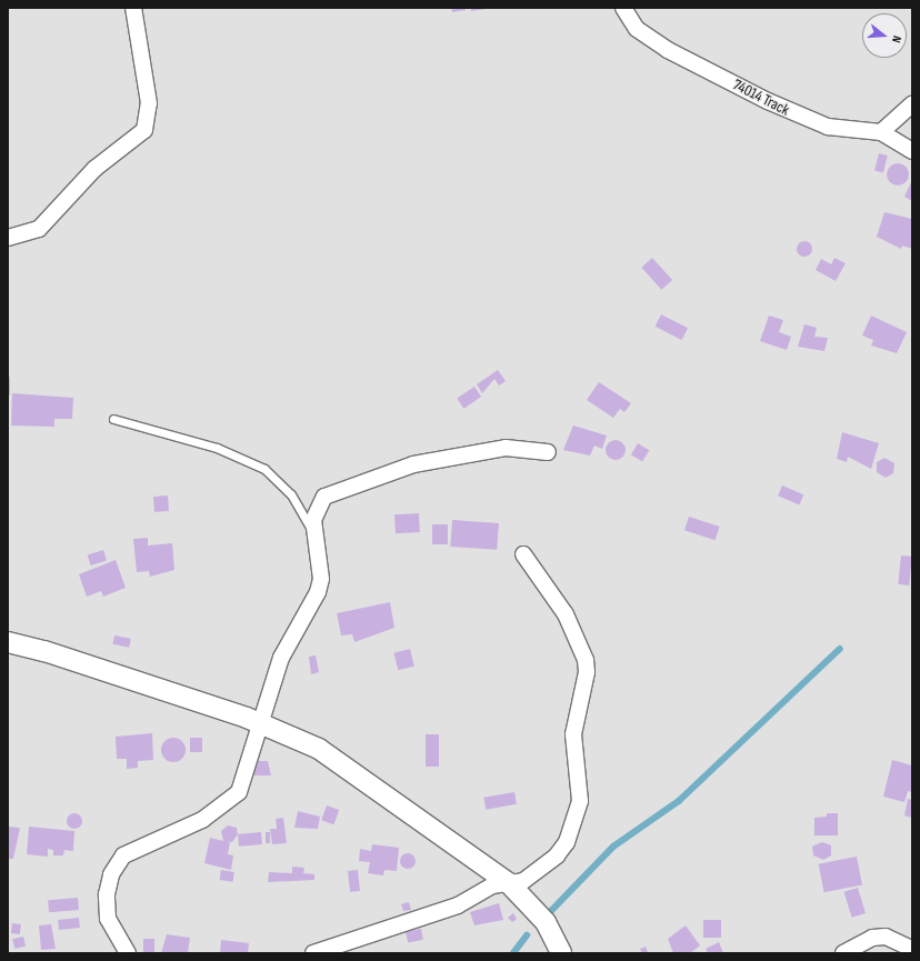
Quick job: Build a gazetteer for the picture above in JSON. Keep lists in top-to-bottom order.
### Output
{
  "streets": {
    "street": ["74014 Track"]
  },
  "north": "right"
}
